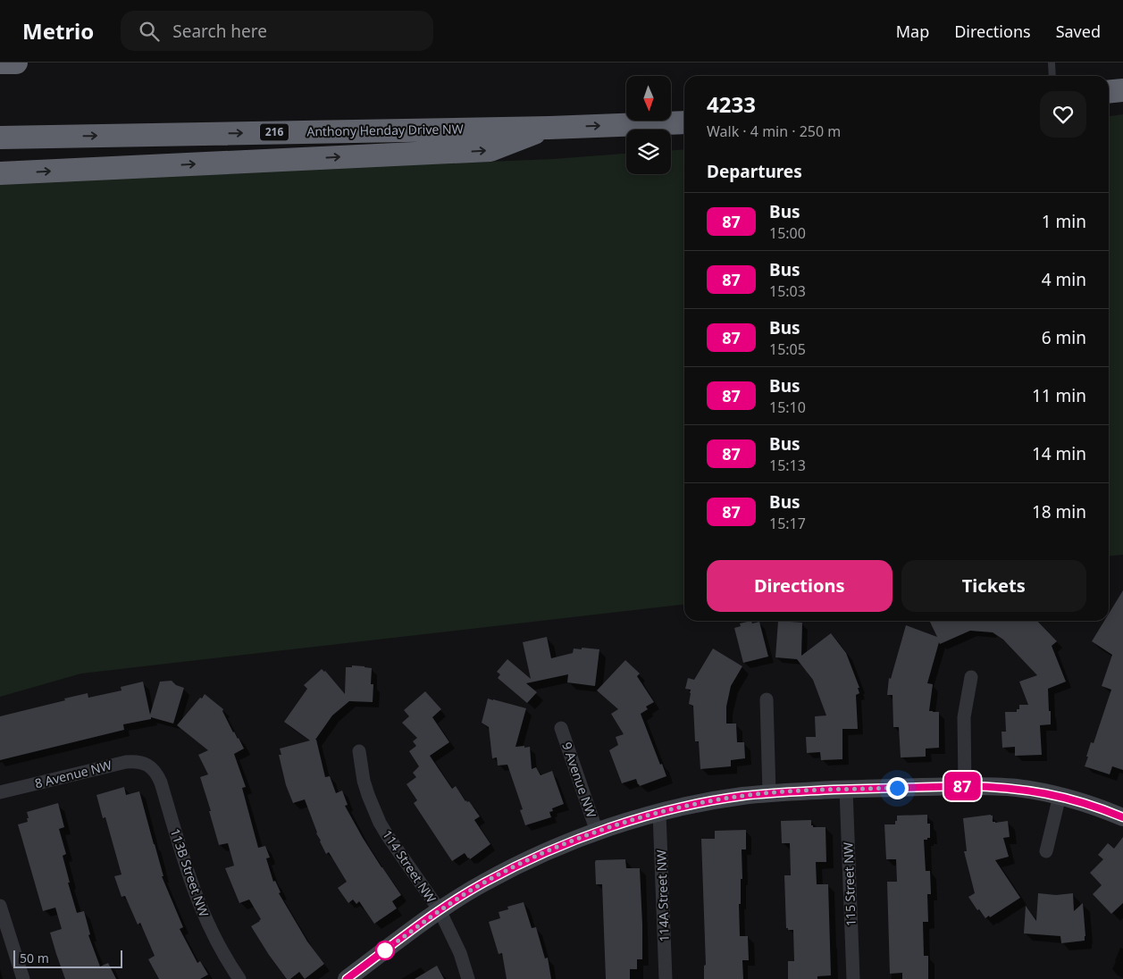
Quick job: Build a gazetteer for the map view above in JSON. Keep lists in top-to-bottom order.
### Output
{
  "streets": {
    "highway": ["Anthony Henday Drive NW", "216"],
    "street": [
      "8 Avenue NW",
      "9 Avenue NW",
      "114 Street NW",
      "113B Street NW",
      "115 Street NW",
      "114A Street NW"
    ]
  },
  "crossings": [
    ["8 Avenue NW", "113B Street NW"],
    ["9 Avenue NW", "114 Street NW"],
    ["9 Avenue NW", "115 Street NW"],
    ["9 Avenue NW", "114A Street NW"]
  ],
  "lines": ["bus line 87"],
  "scale_bar": "50 m",
  "north": "bottom",
  "page": {
    "header": "Metrio",
    "search": "Search here",
    "nav": ["Map", "Directions", "Saved"],
    "on_map": "87",
    "heading": [
      ["4233", "Walk · 4 min · 250 m"],
      "Departures"
    ],
    "list": [
      {
        "mark": "87",
        "name": "Bus",
        "note": "15:00",
        "value": "1 min"
      },
      {
        "mark": "87",
        "name": "Bus",
        "note": "15:03",
        "value": "4 min"
      },
      {
        "mark": "87",
        "name": "Bus",
        "note": "15:05",
        "value": "6 min"
      },
      {
        "mark": "87",
        "name": "Bus",
        "note": "15:10",
        "value": "11 min"
      },
      {
        "mark": "87",
        "name": "Bus",
        "note": "15:13",
        "value": "14 min"
      },
      {
        "mark": "87",
        "name": "Bus",
        "note": "15:17",
        "value": "18 min"
      }
    ],
    "buttons": ["Directions", "Tickets"],
    "scale": "50 m"
  }
}
